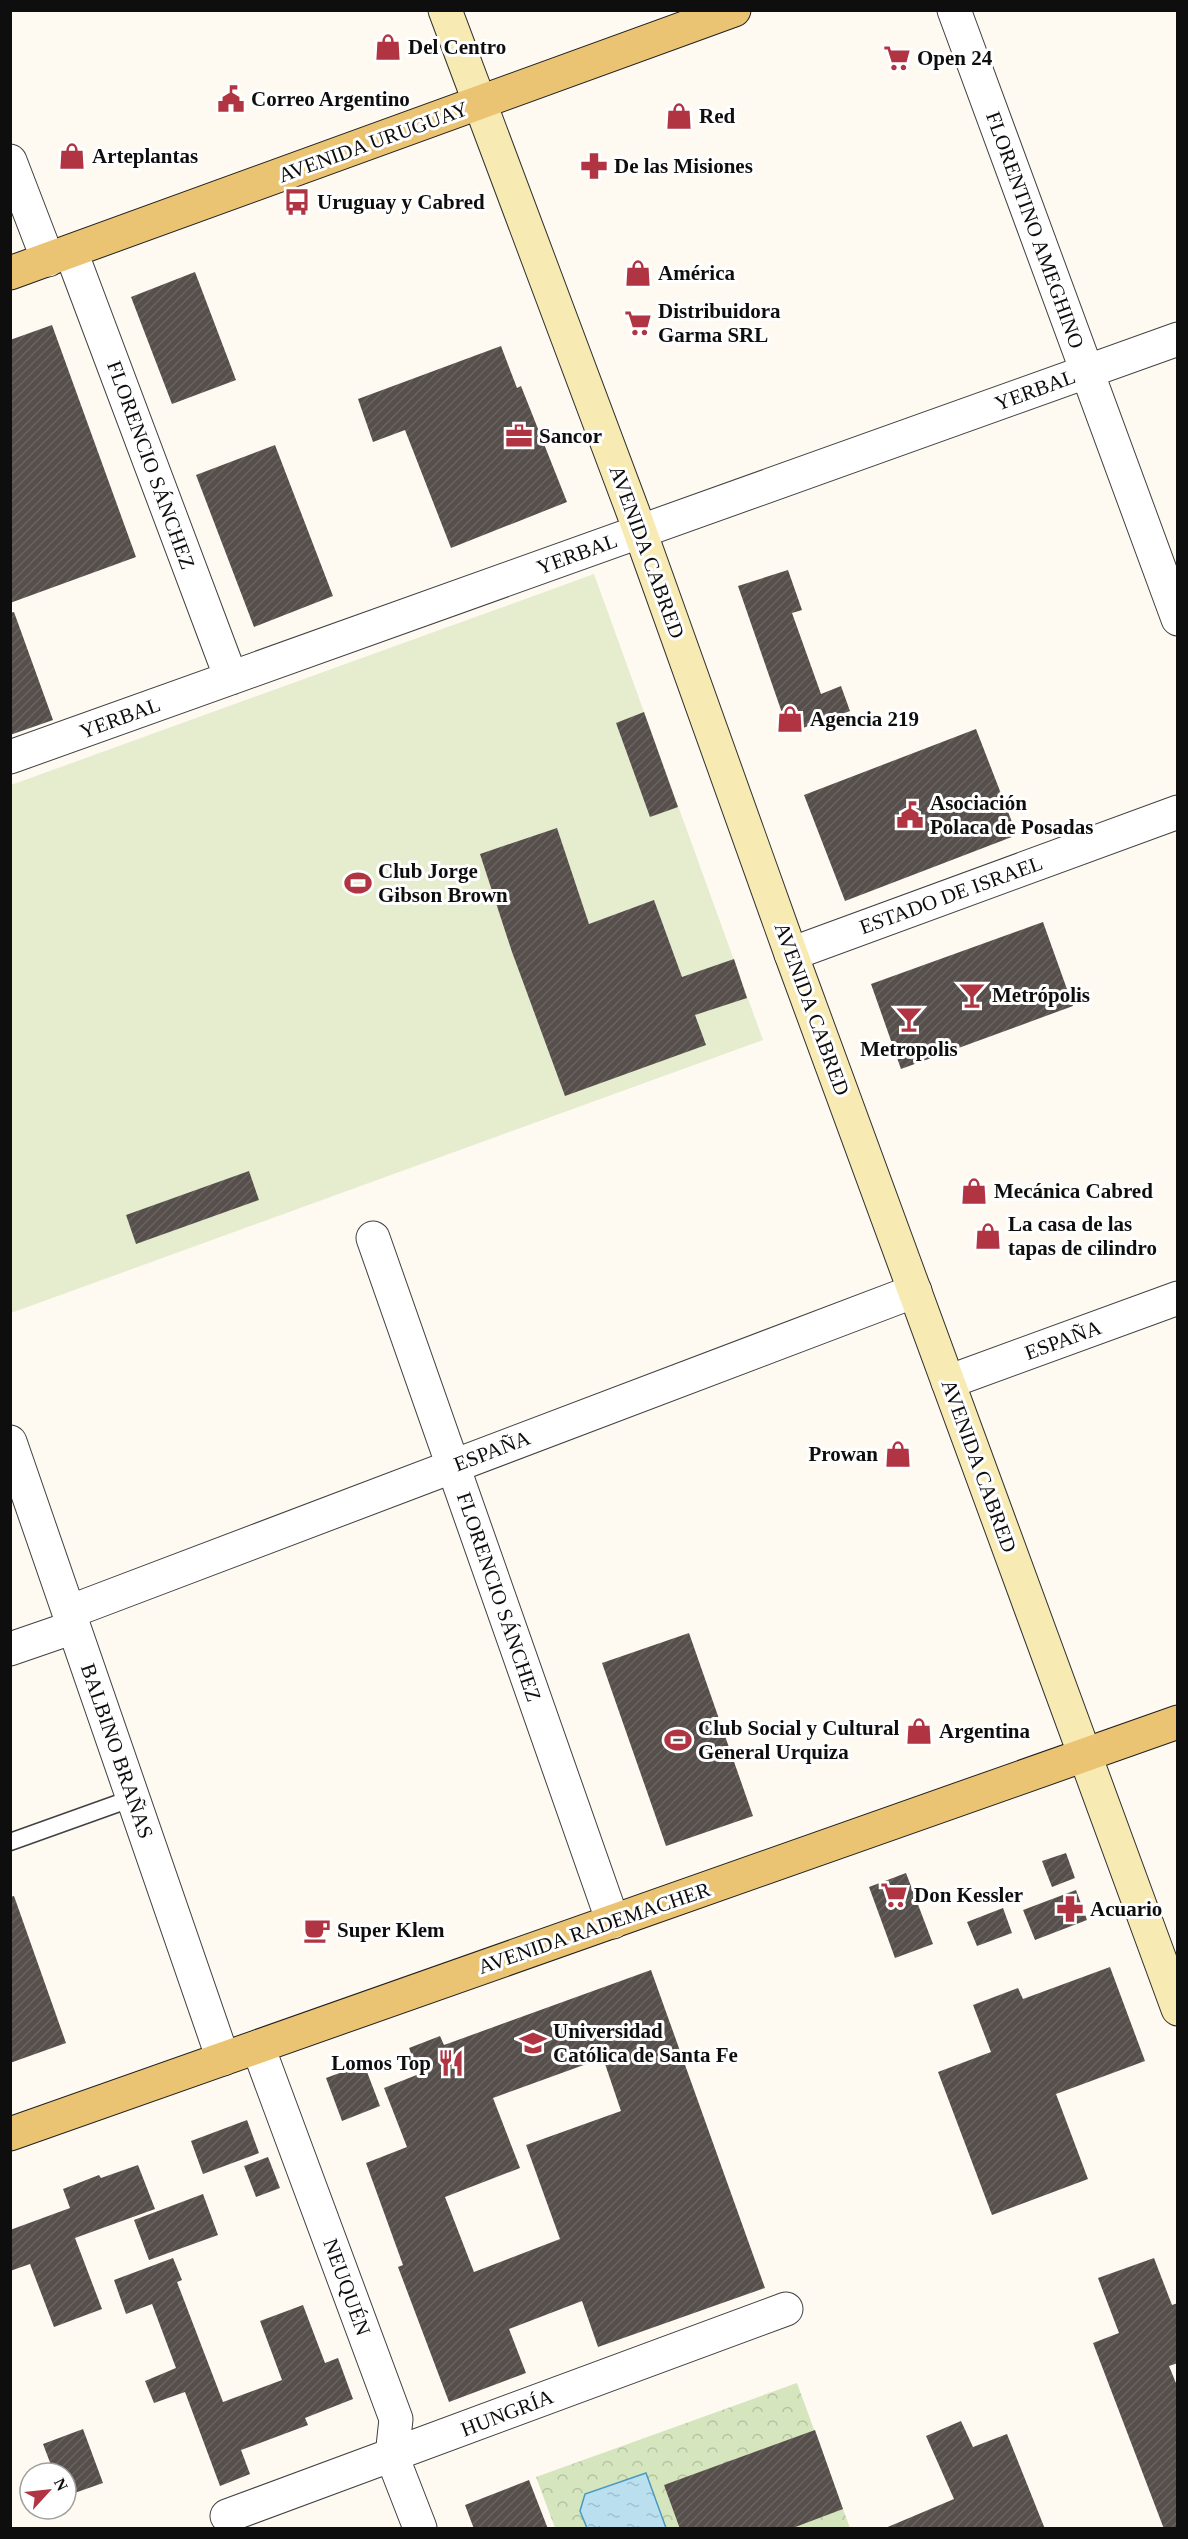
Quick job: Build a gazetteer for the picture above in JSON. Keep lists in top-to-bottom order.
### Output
{
  "streets": {
    "main road": ["AVENIDA URUGUAY", "AVENIDA CABRED", "AVENIDA RADEMACHER"],
    "street": [
      "FLORENTINO AMEGHINO",
      "YERBAL",
      "FLORENCIO SÁNCHEZ",
      "ESTADO DE ISRAEL",
      "ESPAÑA",
      "BALBINO BRAÑAS",
      "NEUQUÉN",
      "HUNGRÍA"
    ]
  },
  "crossings": [
    ["AVENIDA URUGUAY", "FLORENCIO SÁNCHEZ"],
    ["AVENIDA URUGUAY", "AVENIDA CABRED"],
    ["FLORENTINO AMEGHINO", "YERBAL"],
    ["YERBAL", "FLORENCIO SÁNCHEZ"],
    ["YERBAL", "AVENIDA CABRED"],
    ["FLORENCIO SÁNCHEZ", "ESPAÑA"],
    ["FLORENCIO SÁNCHEZ", "AVENIDA RADEMACHER"],
    ["AVENIDA CABRED", "ESTADO DE ISRAEL"],
    ["AVENIDA CABRED", "ESPAÑA"],
    ["AVENIDA CABRED", "AVENIDA RADEMACHER"],
    ["ESPAÑA", "BALBINO BRAÑAS"],
    ["BALBINO BRAÑAS", "AVENIDA RADEMACHER"],
    ["AVENIDA RADEMACHER", "NEUQUÉN"],
    ["NEUQUÉN", "HUNGRÍA"]
  ],
  "places": {
    "shop": [
      "Del Centro",
      "Red",
      "Arteplantas",
      "América",
      "Agencia 219",
      "Mecánica Cabred",
      "La casa de las tapas de cilindro",
      "Prowan",
      "Argentina"
    ],
    "supermarket": ["Open 24", "Distribuidora Garma SRL", "Don Kessler"],
    "public building": ["Correo Argentino", "Asociación Polaca de Posadas"],
    "pharmacy": ["De las Misiones", "Acuario"],
    "bus stop": ["Uruguay y Cabred"],
    "office": ["Sancor"],
    "sports": ["Club Jorge Gibson Brown", "Club Social y Cultural General Urquiza"],
    "bar": ["Metrópolis", "Metropolis"],
    "cafe": ["Super Klem"],
    "school or university": ["Universidad Católica de Santa Fe"],
    "restaurant": ["Lomos Top"]
  },
  "north": "top right"
}
